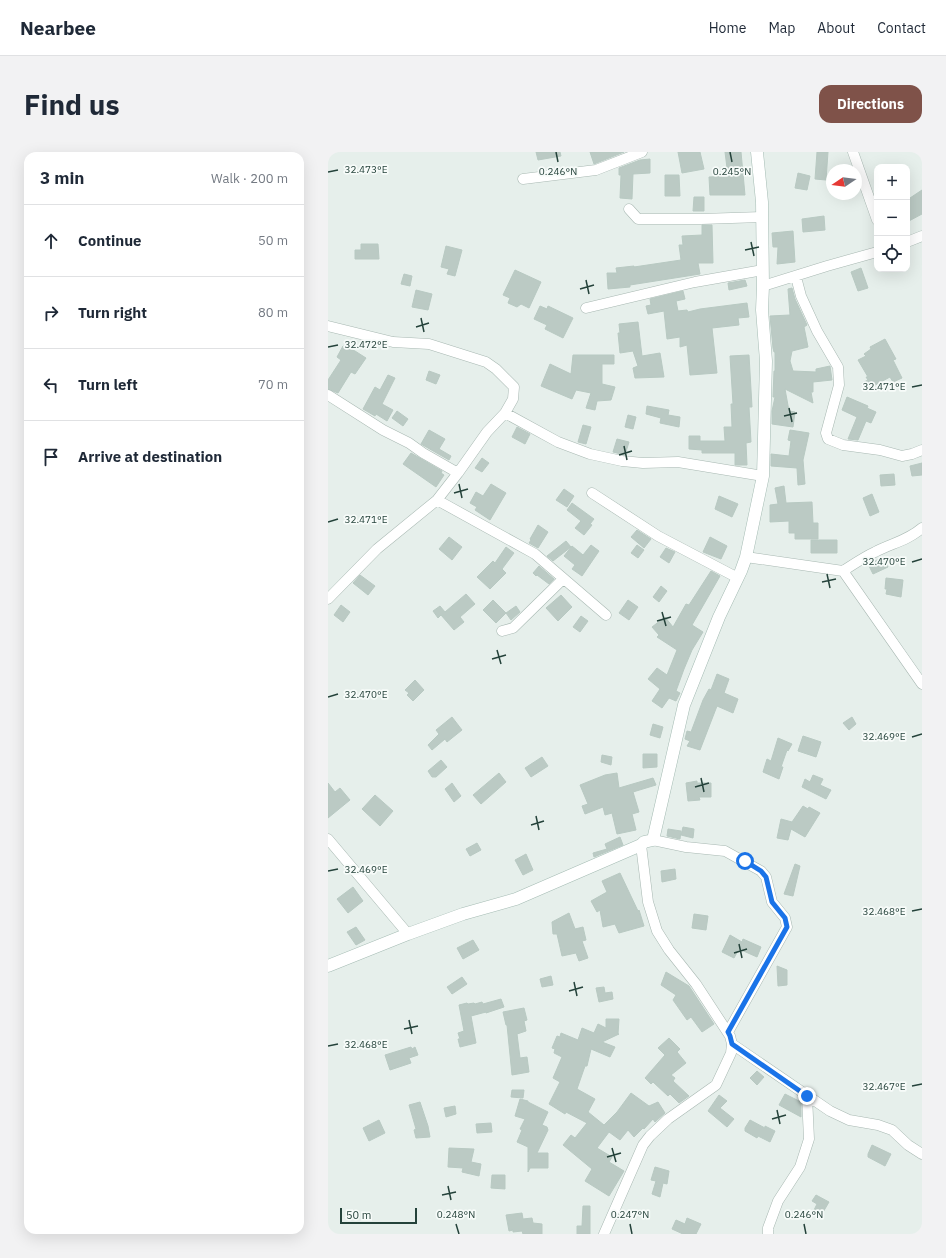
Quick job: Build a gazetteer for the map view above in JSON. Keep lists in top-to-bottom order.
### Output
{
  "scale_bar": "50 m",
  "north": "left",
  "page": {
    "header": "Nearbee",
    "nav": [
      "Home",
      "Map",
      "About",
      "Contact"
    ],
    "buttons": "Directions",
    "title": "Find us",
    "heading": ["3 min", "Walk · 200 m"],
    "map_buttons": ["+", "−"],
    "list": [
      ["Continue", "50 m"],
      ["Turn right", "80 m"],
      ["Turn left", "70 m"],
      "Arrive at destination"
    ],
    "scale": "50 m"
  },
  "coordinates": [
    "32.473°E",
    "0.246°N",
    "0.245°N",
    "32.472°E",
    "32.471°E",
    "32.470°E",
    "32.469°E",
    "32.468°E",
    "32.467°E",
    "0.248°N",
    "0.247°N"
  ]
}
